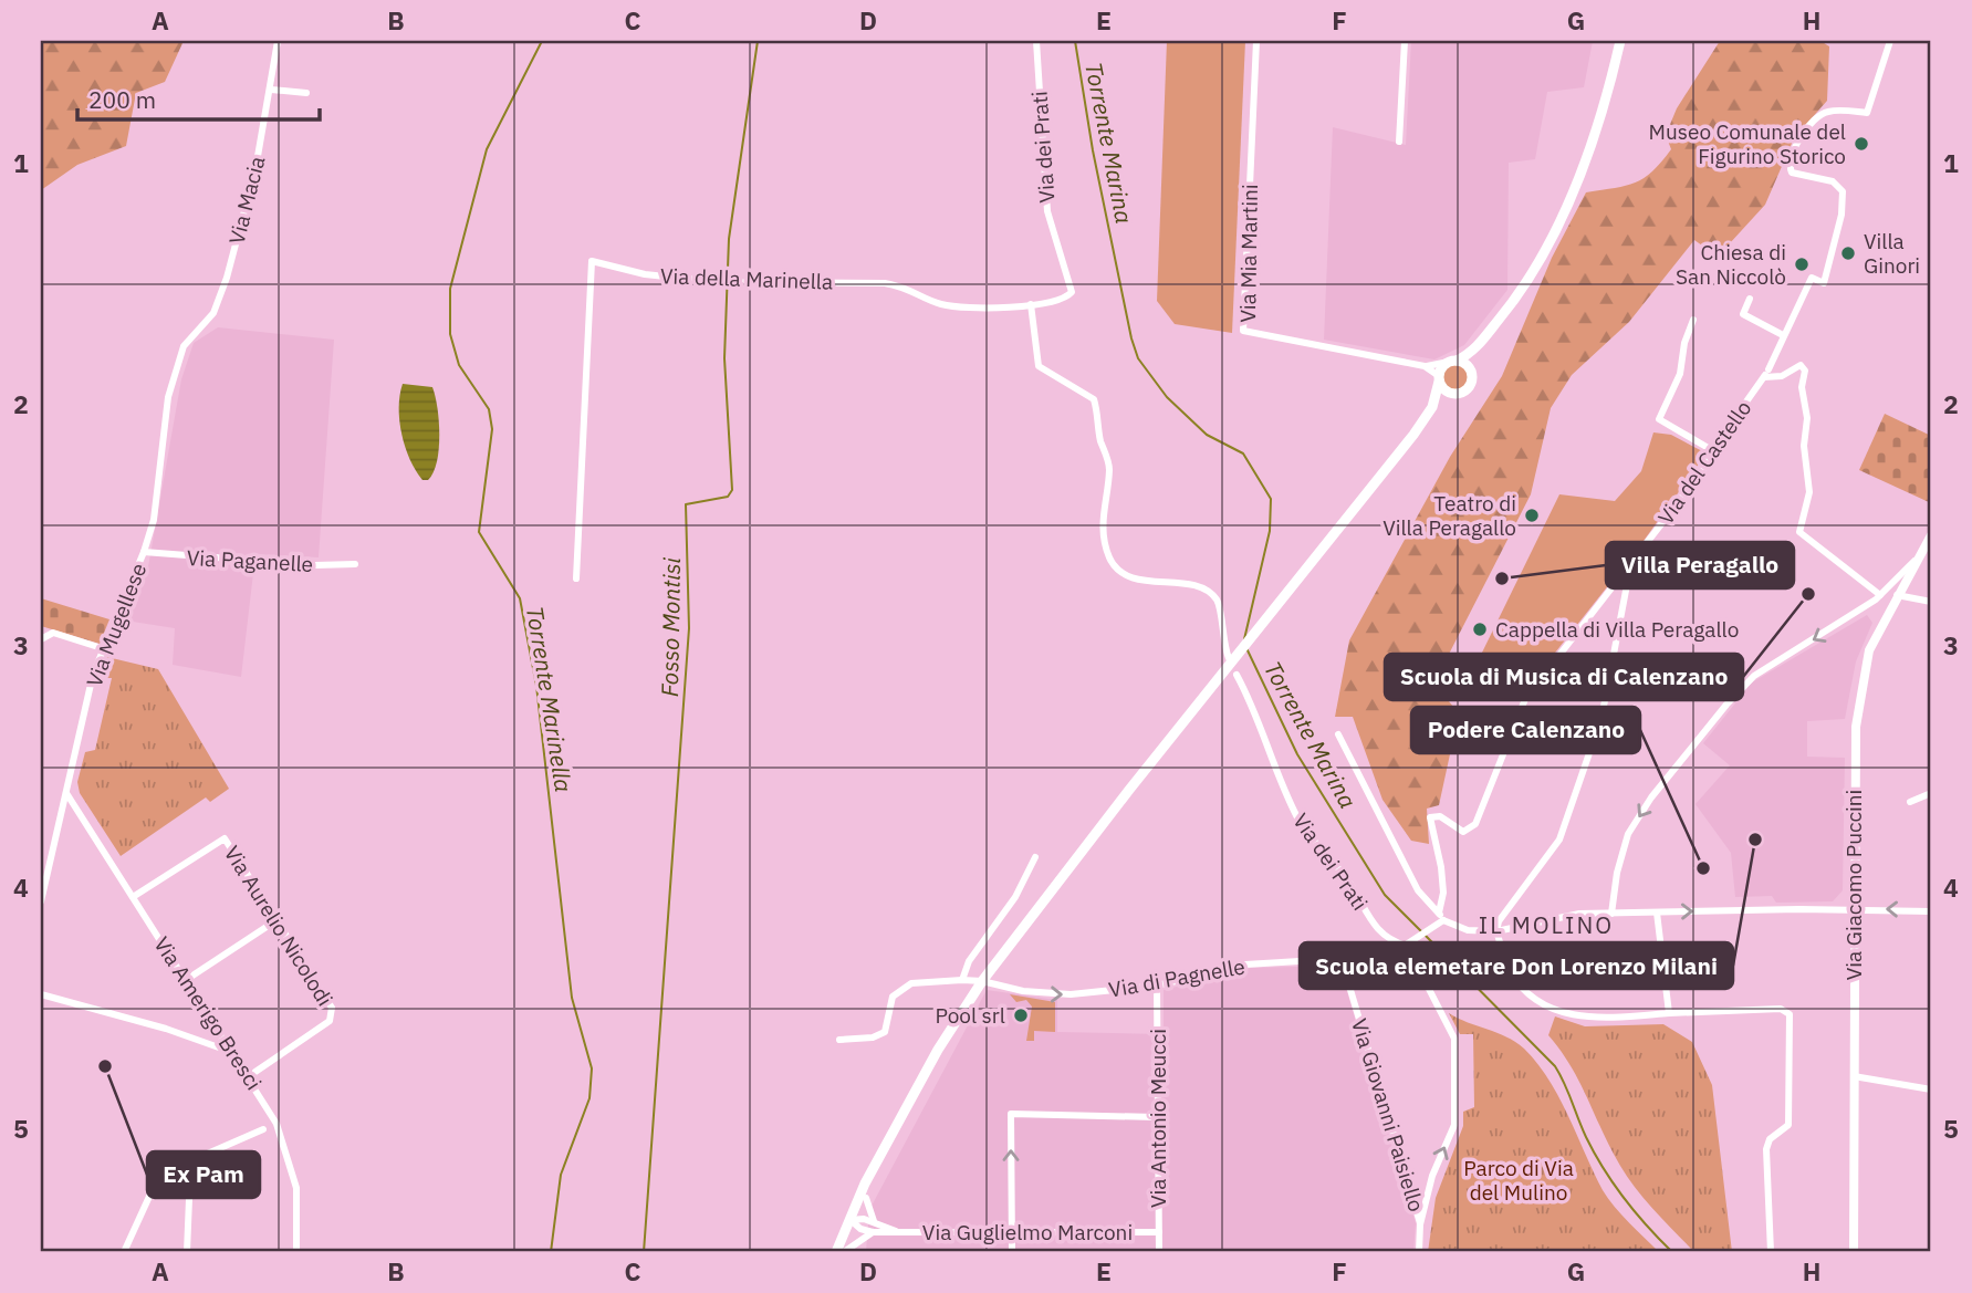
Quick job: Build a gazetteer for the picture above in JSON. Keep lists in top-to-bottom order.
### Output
{
  "streets": {
    "street": [
      "Via dei Prati",
      "Via Macia",
      "Via Mia Martini",
      "Via della Marinella",
      "Via del Castello",
      "Via Paganelle",
      "Via Mugellese",
      "Via Giacomo Puccini",
      "Via Aurelio Nicolodi",
      "Via di Pagnelle",
      "Via Amerigo Bresci",
      "Via Giovanni Paisiello",
      "Via Antonio Meucci",
      "Via Guglielmo Marconi"
    ]
  },
  "crossings": [
    ["Via dei Prati", "Via della Marinella"],
    ["Via dei Prati", "Via di Pagnelle"],
    ["Via Macia", "Via Mugellese"],
    ["Via Paganelle", "Via Mugellese"],
    ["Via Mugellese", "Via Amerigo Bresci"],
    ["Via Aurelio Nicolodi", "Via Amerigo Bresci"],
    ["Via di Pagnelle", "Via Giovanni Paisiello"],
    ["Via di Pagnelle", "Via Antonio Meucci"],
    ["Via Antonio Meucci", "Via Guglielmo Marconi"]
  ],
  "districts": ["IL MOLINO"],
  "water": ["Torrente Marina", "Fosso Montisi", "Torrente Marinella"],
  "parks": ["Parco di Via del Mulino"],
  "places": [
    "Museo Comunale del Figurino Storico",
    "Villa Ginori",
    "Chiesa di San Niccolò",
    "Teatro di Villa Peragallo",
    "Villa Peragallo",
    "Scuola di Musica di Calenzano",
    "Cappella di Villa Peragallo",
    "Scuola elemetare Don Lorenzo Milani",
    "Podere Calenzano",
    "Pool srl",
    "Ex Pam"
  ],
  "scale_bar": "200 m",
  "grid": {
    "columns": [
      "A",
      "B",
      "C",
      "D",
      "E",
      "F",
      "G",
      "H"
    ],
    "rows": [
      "1",
      "2",
      "3",
      "4",
      "5"
    ]
  }
}
